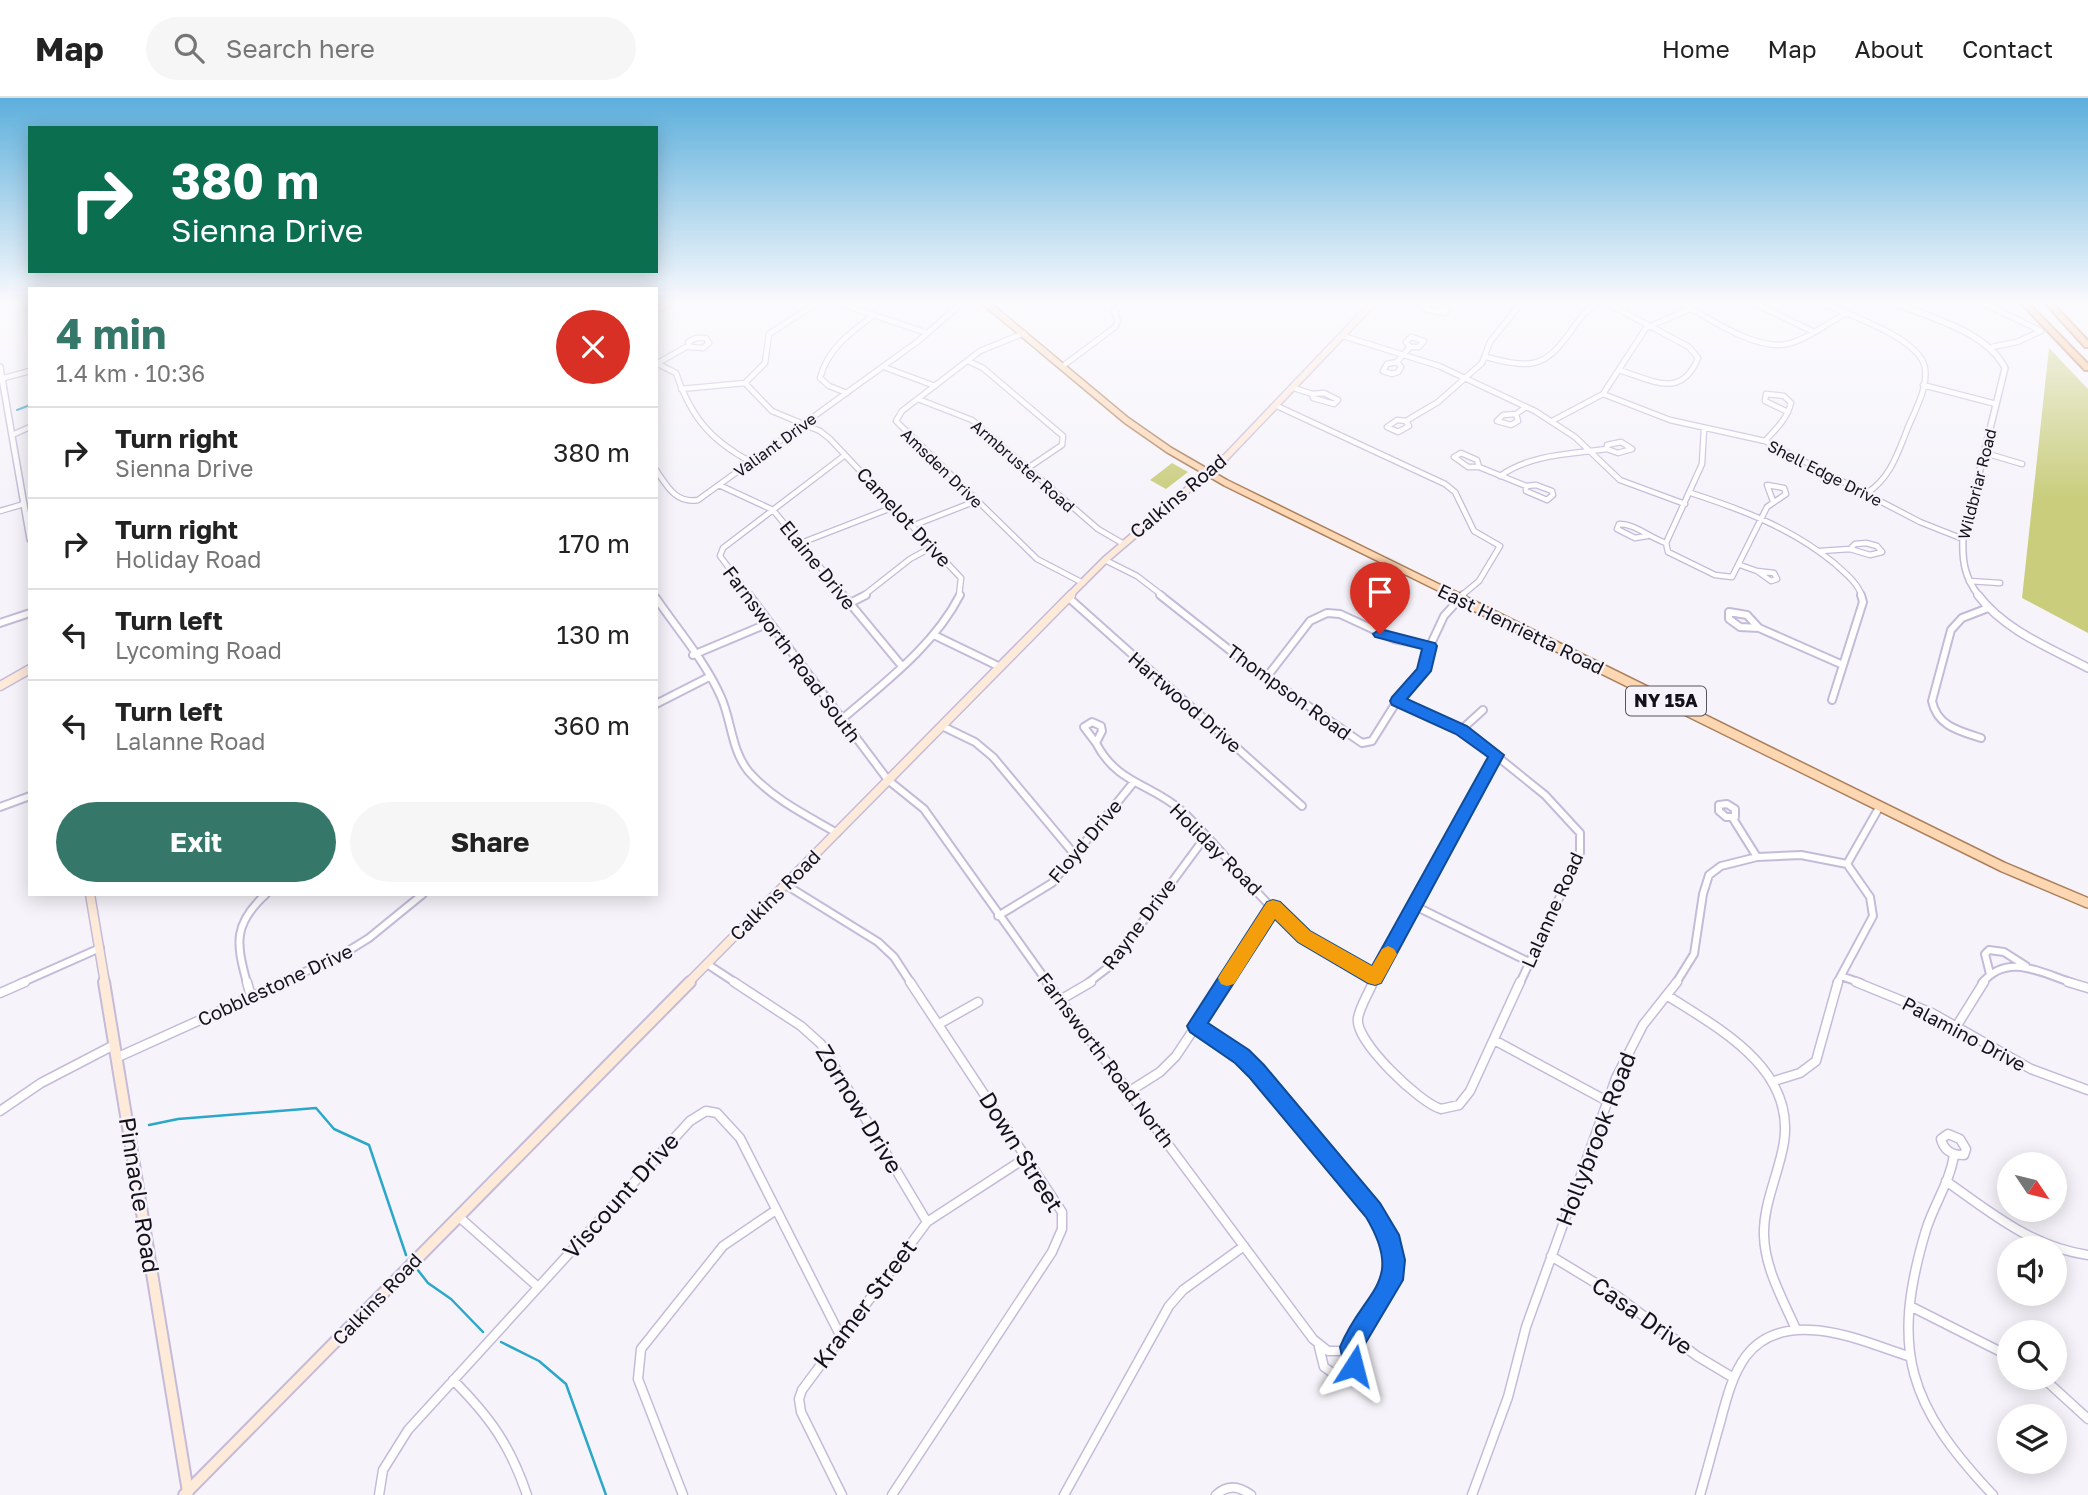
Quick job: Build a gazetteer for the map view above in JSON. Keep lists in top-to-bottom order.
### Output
{
  "streets": {
    "main road": [
      "Calkins Road",
      "East Henrietta Road",
      "NY 15A",
      "Pinnacle Road"
    ],
    "street": [
      "Valiant Drive",
      "Armbruster Road",
      "Amsden Drive",
      "Shell Edge Drive",
      "Wildbriar Road",
      "Camelot Drive",
      "Elaine Drive",
      "Farnsworth Road South",
      "Thompson Road",
      "Hartwood Drive",
      "Floyd Drive",
      "Holiday Road",
      "Lalanne Road",
      "Rayne Drive",
      "Cobblestone Drive",
      "Palamino Drive",
      "Farnsworth Road North",
      "Zornow Drive",
      "Hollybrook Road",
      "Down Street",
      "Viscount Drive",
      "Kramer Street",
      "Casa Drive"
    ]
  },
  "crossings": [
    ["Valiant Drive", "Camelot Drive"],
    ["Valiant Drive", "Elaine Drive"],
    ["Armbruster Road", "Amsden Drive"],
    ["Armbruster Road", "Calkins Road"],
    ["Amsden Drive", "Calkins Road"],
    ["Shell Edge Drive", "Wildbriar Road"],
    ["Calkins Road", "East Henrietta Road"],
    ["Calkins Road", "Farnsworth Road South"],
    ["Calkins Road", "Thompson Road"],
    ["Calkins Road", "Hartwood Drive"],
    ["Calkins Road", "Farnsworth Road North"],
    ["Calkins Road", "Zornow Drive"],
    ["Calkins Road", "Down Street"],
    ["Calkins Road", "Pinnacle Road"],
    ["Camelot Drive", "Elaine Drive"],
    ["Camelot Drive", "Farnsworth Road South"],
    ["Elaine Drive", "Farnsworth Road South"],
    ["East Henrietta Road", "Thompson Road"],
    ["Farnsworth Road South", "Farnsworth Road North"],
    ["Thompson Road", "Lalanne Road"],
    ["Floyd Drive", "Holiday Road"],
    ["Floyd Drive", "Farnsworth Road North"],
    ["Holiday Road", "Lalanne Road"],
    ["Holiday Road", "Rayne Drive"],
    ["Rayne Drive", "Farnsworth Road North"],
    ["Cobblestone Drive", "Pinnacle Road"],
    ["Zornow Drive", "Kramer Street"],
    ["Hollybrook Road", "Casa Drive"],
    ["Down Street", "Kramer Street"],
    ["Viscount Drive", "Kramer Street"]
  ],
  "north": "bottom right",
  "page": {
    "header": "Map",
    "search": "Search here",
    "nav": [
      "Home",
      "Map",
      "About",
      "Contact"
    ],
    "turn": ["380 m", "Sienna Drive"],
    "heading": ["4 min", "1.4 km · 10:36"],
    "list": [
      {
        "name": "Turn right",
        "note": "Sienna Drive",
        "value": "380 m"
      },
      {
        "name": "Turn right",
        "note": "Holiday Road",
        "value": "170 m"
      },
      {
        "name": "Turn left",
        "note": "Lycoming Road",
        "value": "130 m"
      },
      {
        "name": "Turn left",
        "note": "Lalanne Road",
        "value": "360 m"
      }
    ],
    "buttons": ["Exit", "Share"]
  }
}
